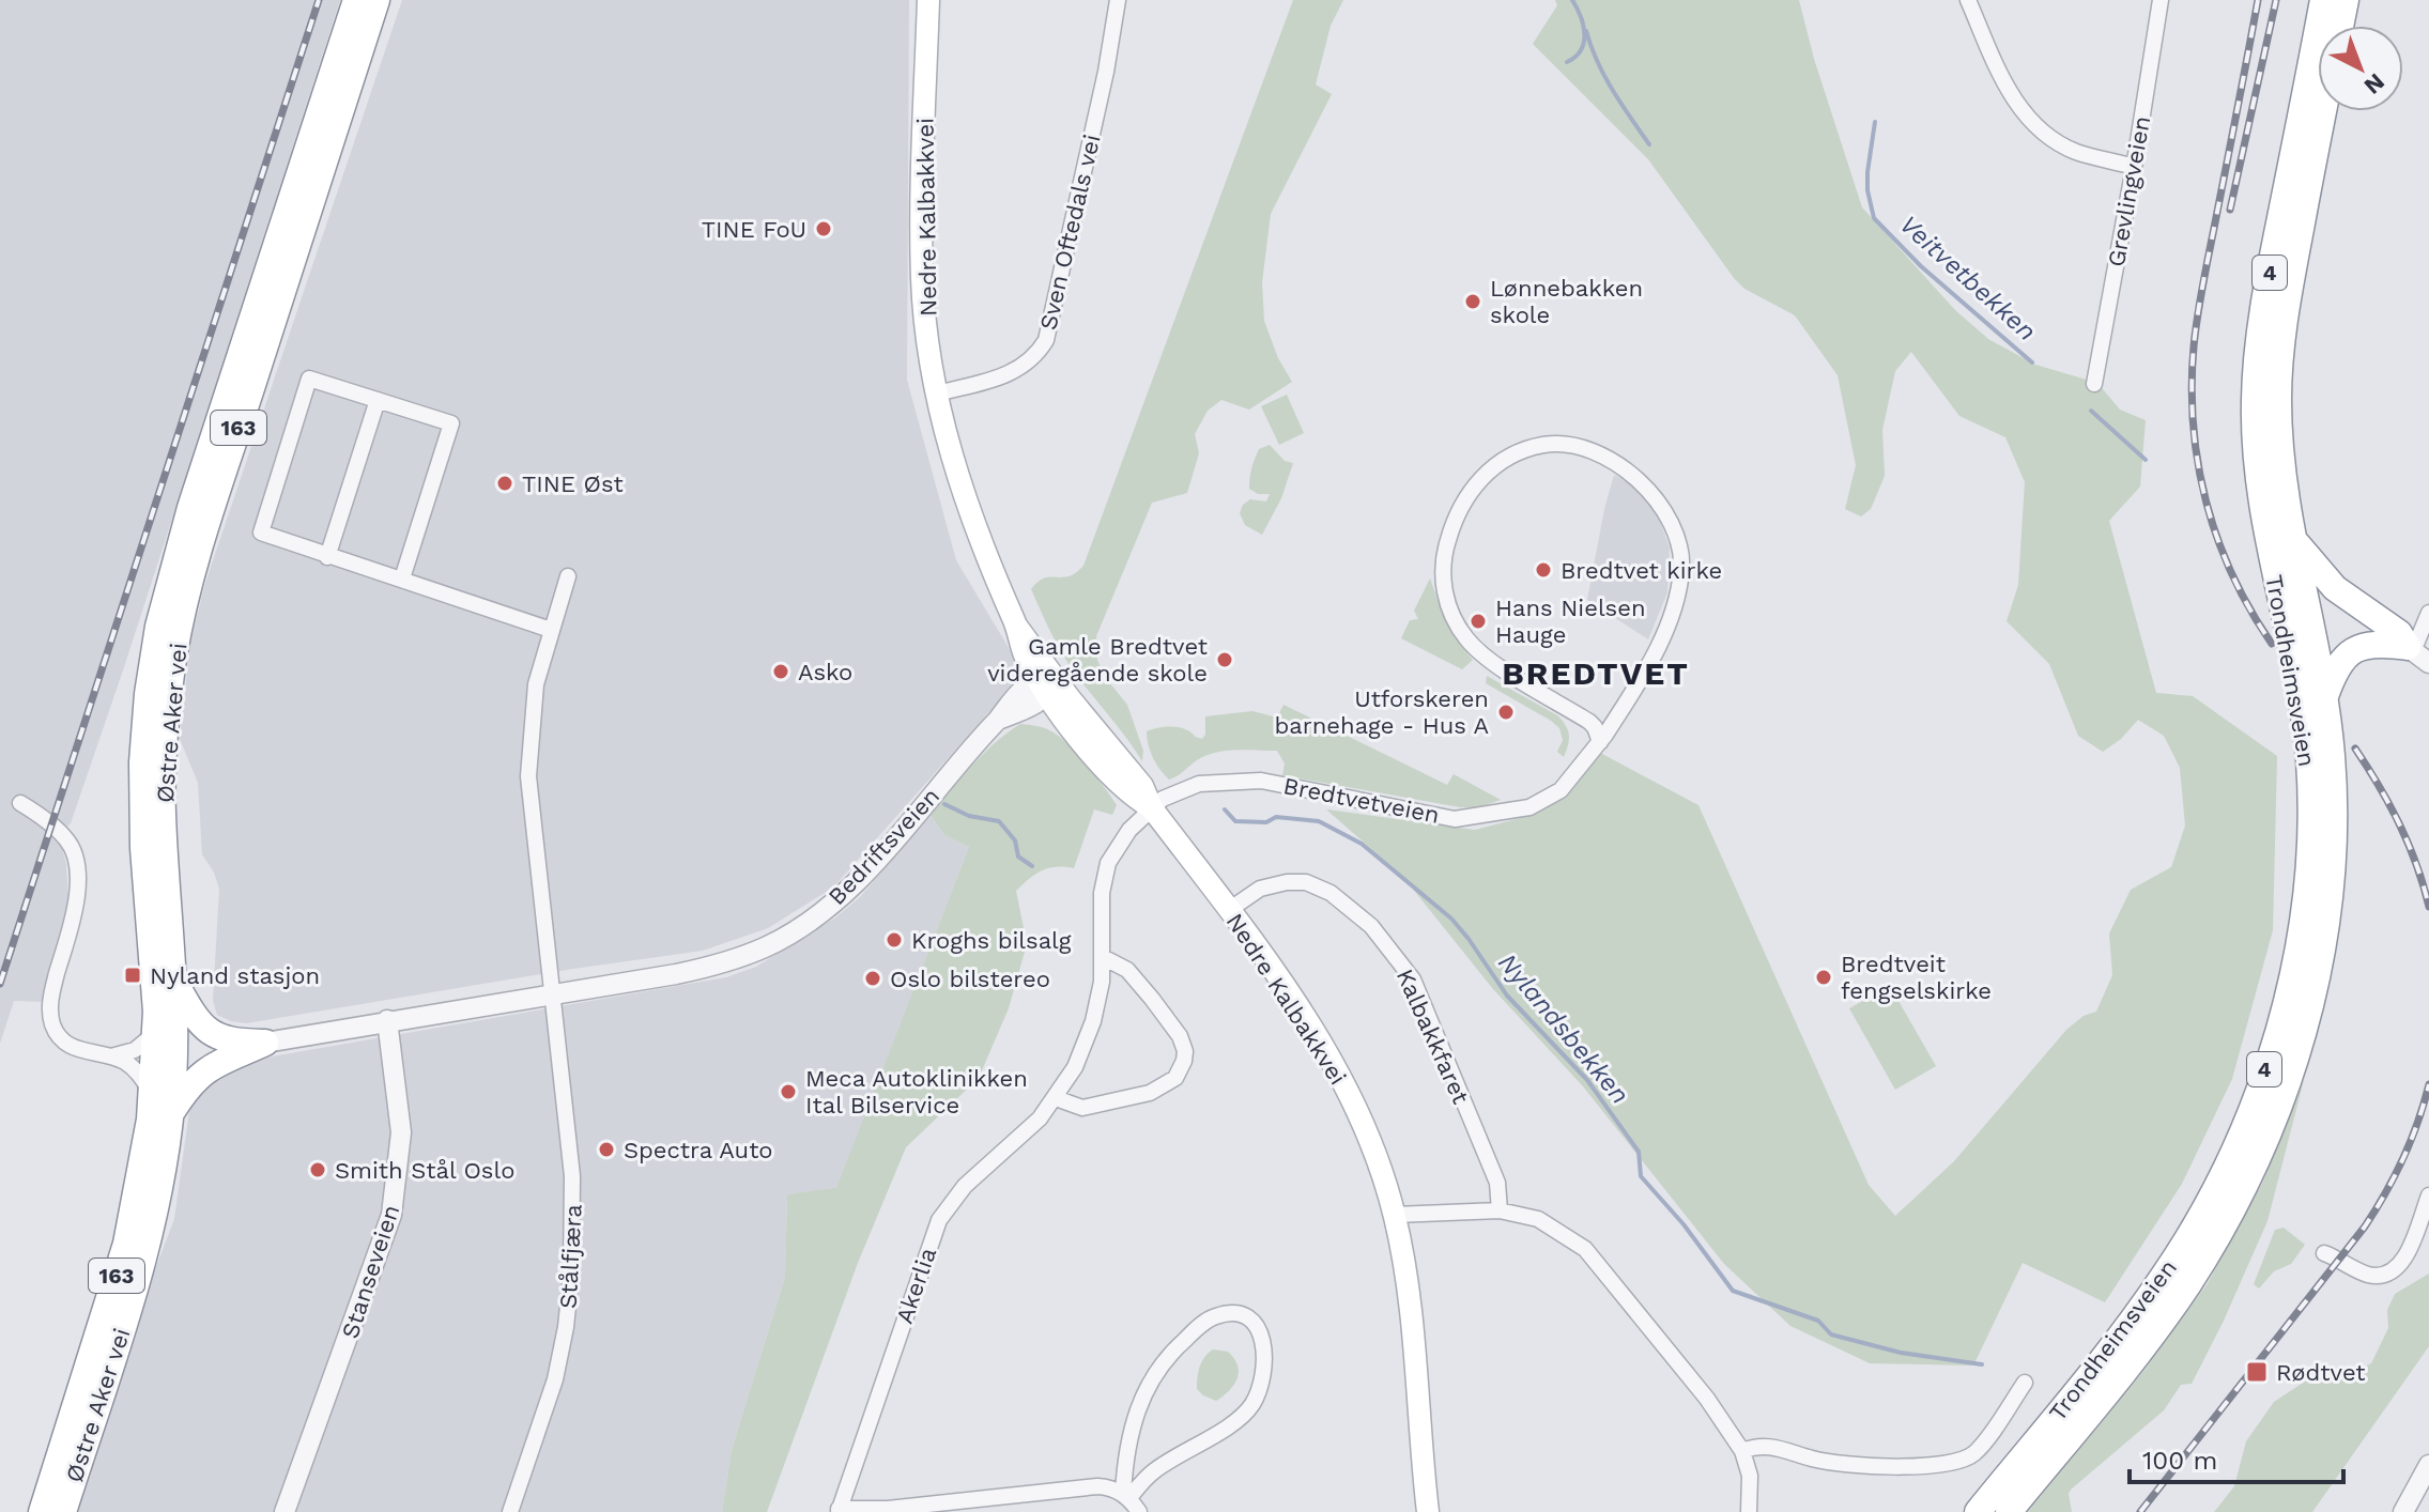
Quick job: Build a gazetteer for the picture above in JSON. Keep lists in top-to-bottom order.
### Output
{
  "streets": {
    "highway": [
      "4",
      "163",
      "Trondheimsveien",
      "Østre Aker vei"
    ],
    "main road": ["Nedre Kalbakkvei"],
    "street": [
      "Grevlingveien",
      "Sven Oftedals vei",
      "Bredtvetveien",
      "Bedriftsveien",
      "Kalbakkfaret",
      "Stålfjæra",
      "Stanseveien",
      "Akerlia"
    ]
  },
  "crossings": [
    ["Nedre Kalbakkvei", "Sven Oftedals vei"],
    ["Nedre Kalbakkvei", "Bredtvetveien"],
    ["Nedre Kalbakkvei", "Bedriftsveien"],
    ["Nedre Kalbakkvei", "Kalbakkfaret"],
    ["Nedre Kalbakkvei", "Akerlia"],
    ["Bredtvetveien", "Akerlia"],
    ["Bedriftsveien", "Stålfjæra"],
    ["Bedriftsveien", "Stanseveien"]
  ],
  "districts": ["BREDTVET"],
  "water": ["Veitvetbekken", "Nylandsbekken"],
  "places": {
    "other": [
      "TINE FoU",
      "Lønnebakken skole",
      "TINE Øst",
      "Bredtvet kirke",
      "Hans Nielsen Hauge",
      "Gamle Bredtvet videregående skole",
      "Asko",
      "Utforskeren barnehage - Hus A",
      "Kroghs bilsalg",
      "Bredtveit fengselskirke",
      "Oslo bilstereo",
      "Meca Autoklinikken Ital Bilservice",
      "Spectra Auto",
      "Smith Stål Oslo"
    ],
    "transit": ["Nyland stasjon", "Rødtvet"]
  },
  "scale_bar": "100 m",
  "north": "bottom right"
}
